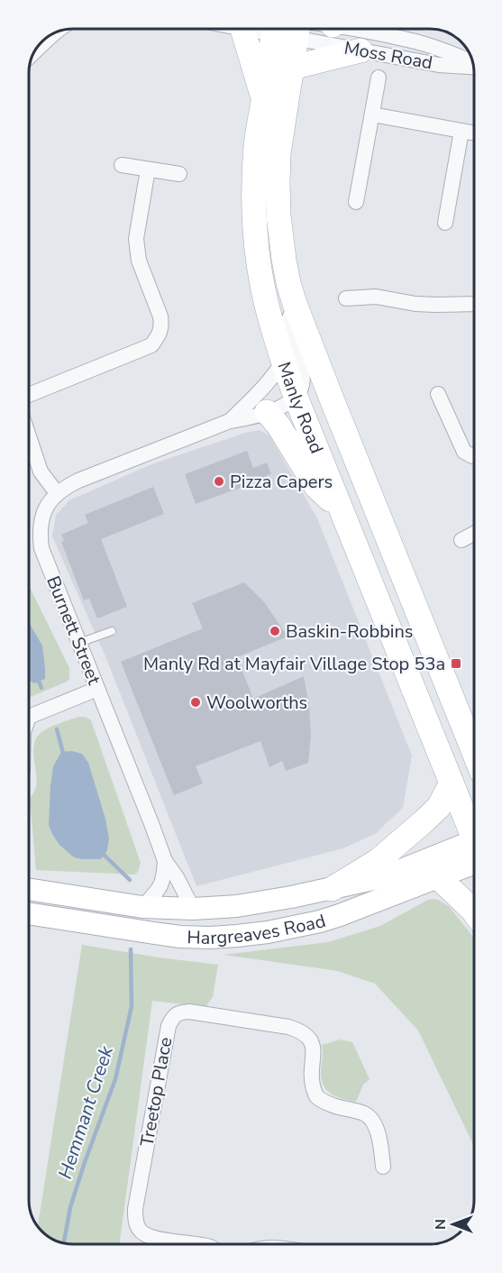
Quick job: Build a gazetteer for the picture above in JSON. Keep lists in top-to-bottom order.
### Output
{
  "streets": {
    "main road": ["Manly Road", "Hargreaves Road"],
    "street": ["Moss Road", "Burnett Street", "Treetop Place"]
  },
  "crossings": [
    ["Manly Road", "Burnett Street"],
    ["Burnett Street", "Hargreaves Road"]
  ],
  "water": ["Hemmant Creek"],
  "places": {
    "other": ["Pizza Capers", "Baskin-Robbins", "Woolworths"],
    "transit": ["Manly Rd at Mayfair Village Stop 53a"]
  },
  "north": "left"
}
